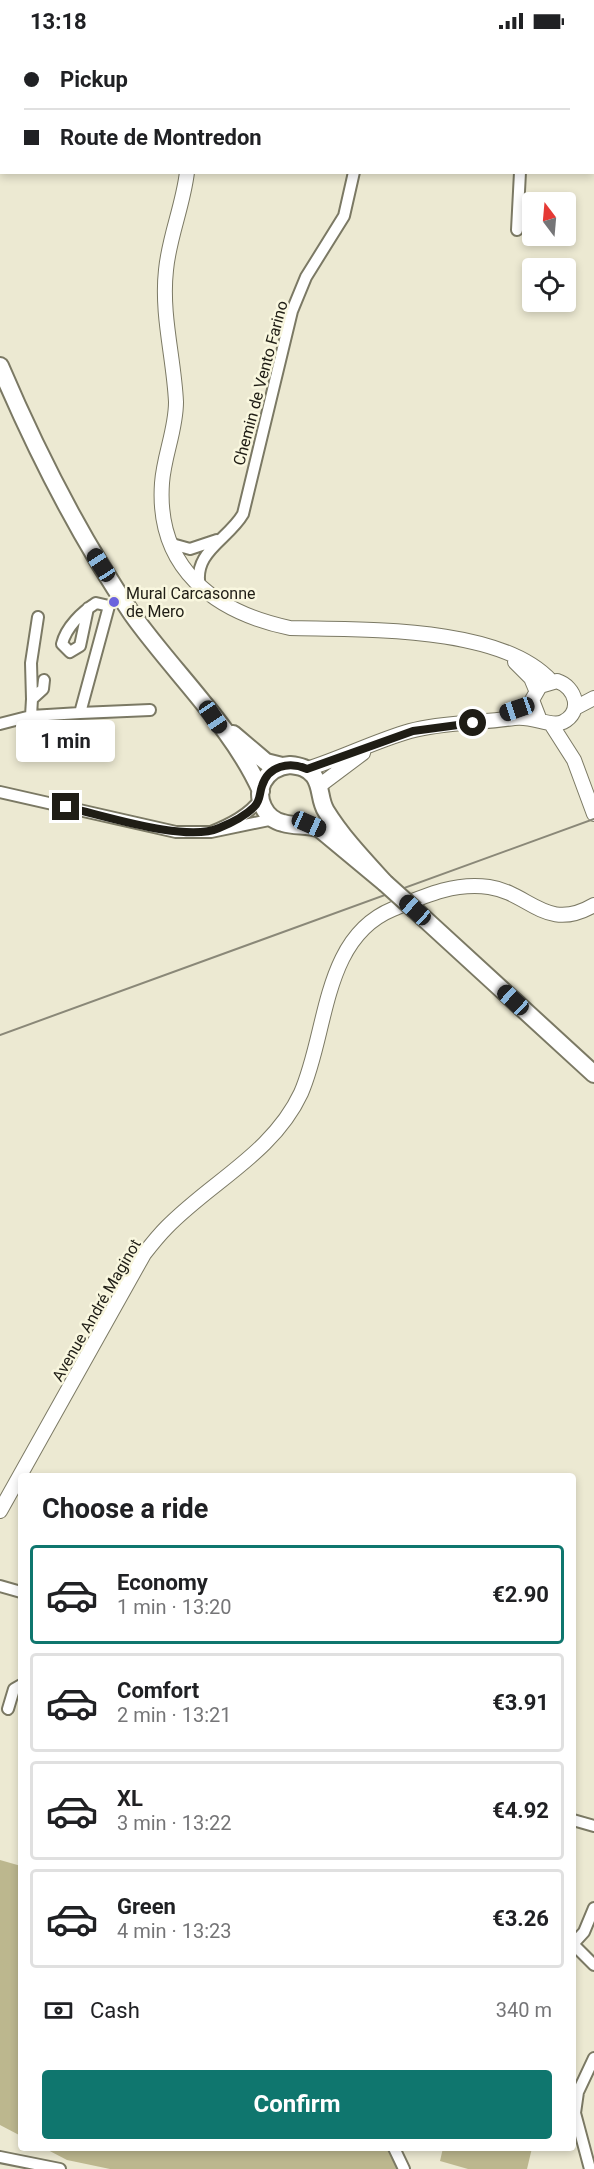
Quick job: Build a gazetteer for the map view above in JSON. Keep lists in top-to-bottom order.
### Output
{
  "streets": {
    "street": ["Chemin de Vento Farino", "Avenue André Maginot"]
  },
  "places": ["Mural Carcasonne de Mero"],
  "north": "top",
  "page": {
    "status": "13:18",
    "banner": ["Pickup", "Route de Montredon"],
    "bubble": "1 min",
    "heading": "Choose a ride",
    "list": [
      {
        "name": "Economy",
        "note": "1 min · 13:20",
        "value": "€2.90"
      },
      {
        "name": "Comfort",
        "note": "2 min · 13:21",
        "value": "€3.91"
      },
      {
        "name": "XL",
        "note": "3 min · 13:22",
        "value": "€4.92"
      },
      {
        "name": "Green",
        "note": "4 min · 13:23",
        "value": "€3.26"
      }
    ],
    "pay": ["Cash", "340 m"],
    "buttons": "Confirm"
  }
}
